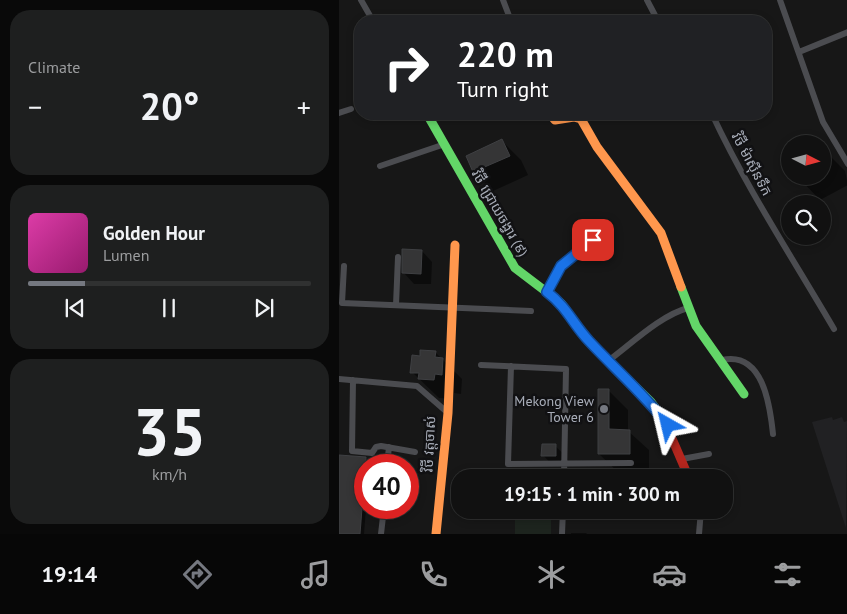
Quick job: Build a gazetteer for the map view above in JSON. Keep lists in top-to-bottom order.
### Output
{
  "streets": {
    "street": ["វិថី ម៉ាស៊ីនទឹក", "វិថី ជ្រោយចង្វារ (៩)", "វិថី វត្តចាស់"]
  },
  "places": ["Mekong View Tower 6"],
  "north": "right",
  "page": {
    "tile": [
      "Climate",
      ["35", "km/h"]
    ],
    "turn": ["220 m", "Turn right"],
    "heat": ["−", "20°", "+"],
    "song": ["Golden Hour", "Lumen"],
    "limit": "40",
    "trip": "19:15 · 1 min · 300 m",
    "tabs": "19:14"
  }
}
